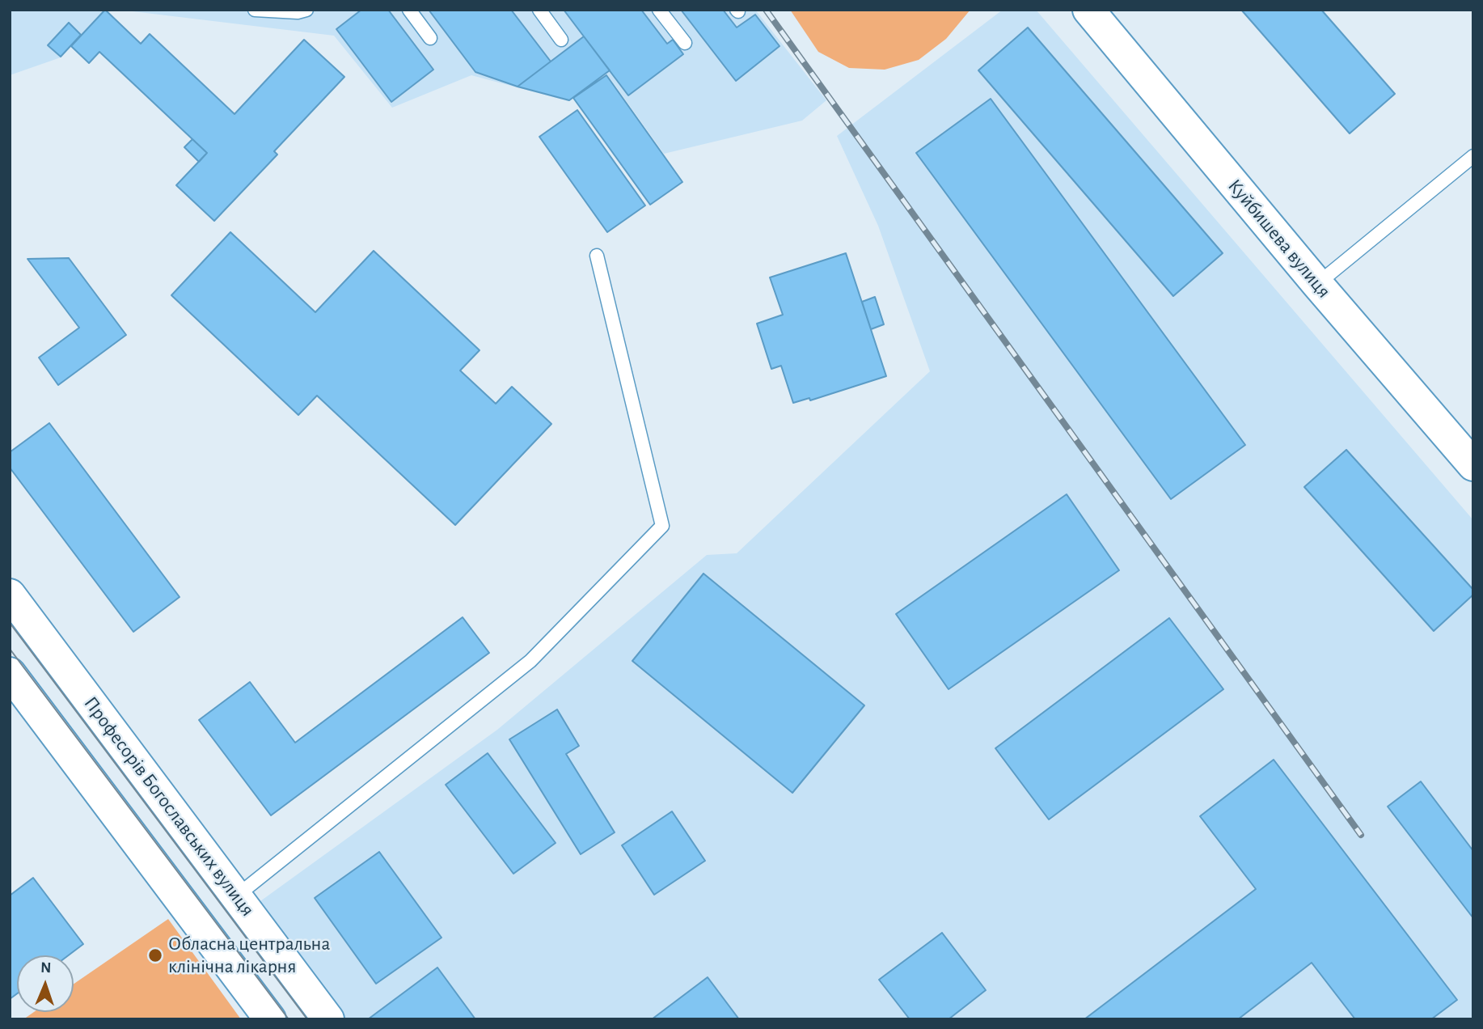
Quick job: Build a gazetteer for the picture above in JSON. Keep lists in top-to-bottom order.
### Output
{
  "streets": {
    "street": ["Куйбишева вулиця", "Професорів Богославських вулиця"]
  },
  "places": ["Обласна центральна клінічна лікарня"],
  "north": "top"
}
